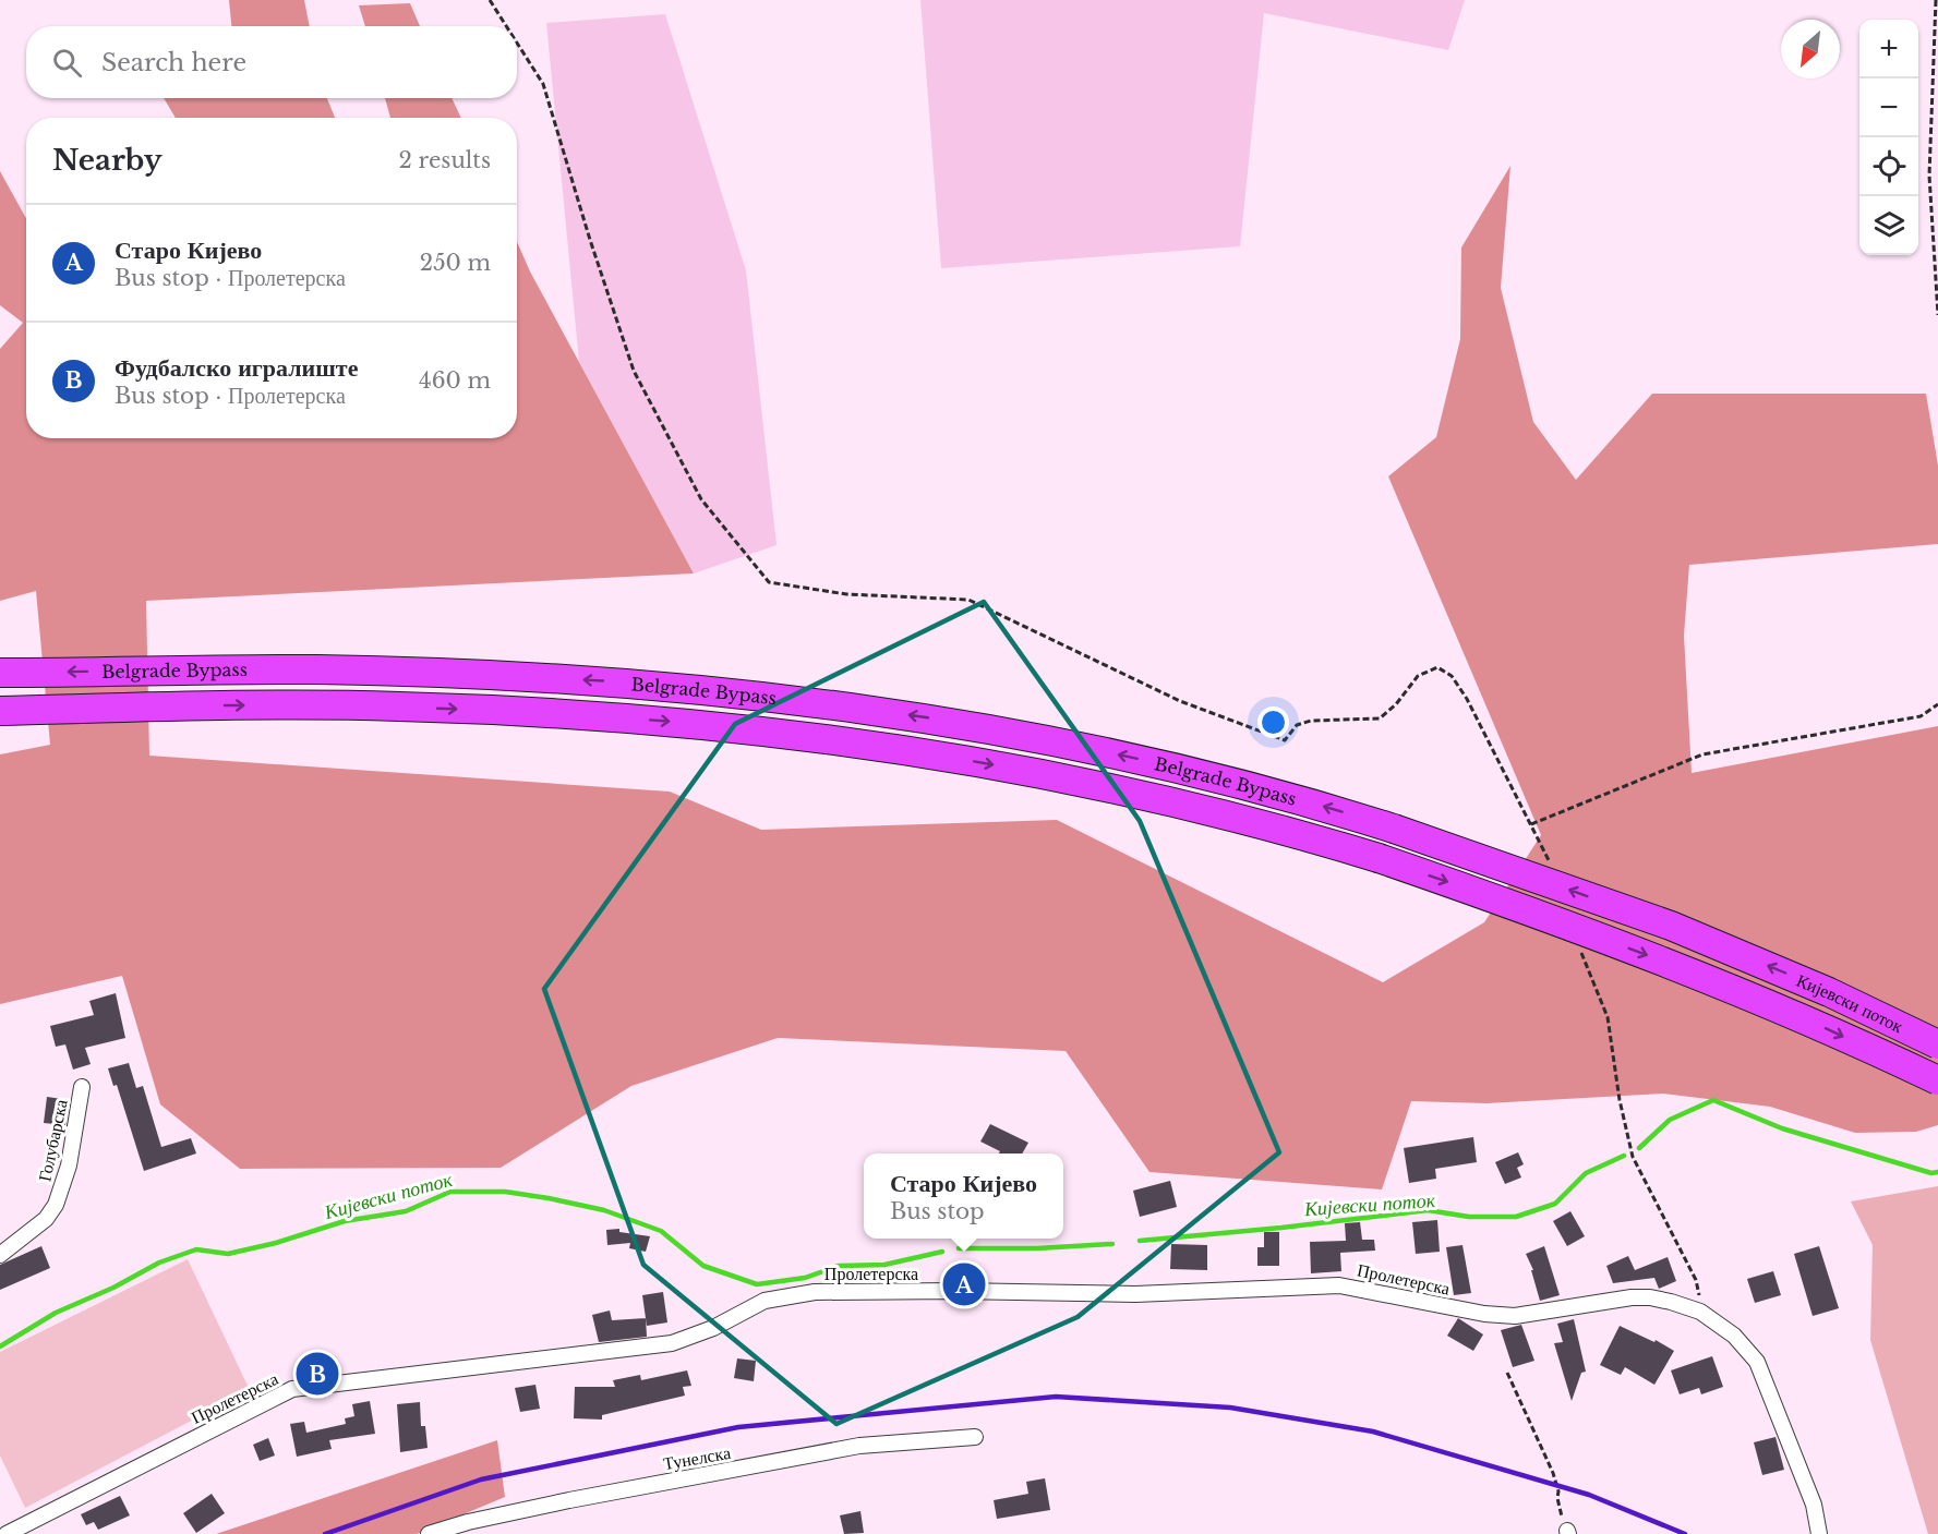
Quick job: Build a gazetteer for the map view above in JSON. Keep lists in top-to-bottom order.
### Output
{
  "streets": {
    "highway": ["Belgrade Bypass", "Кијевски поток"],
    "street": ["Голубарска", "Пролетерска", "Тунелска"]
  },
  "crossings": [
    ["Belgrade Bypass", "Кијевски поток"]
  ],
  "water": ["Кијевски поток"],
  "north": "bottom left",
  "page": {
    "map_buttons": ["+", "−"],
    "search": "Search here",
    "heading": ["Nearby", "2 results"],
    "list": [
      {
        "mark": "A",
        "name": "Старо Кијево",
        "note": "Bus stop · Пролетерска",
        "value": "250 m"
      },
      {
        "mark": "B",
        "name": "Фудбалско игралиште",
        "note": "Bus stop · Пролетерска",
        "value": "460 m"
      }
    ],
    "popup": ["Старо Кијево", "Bus stop"],
    "pins": ["A", "B"]
  }
}
